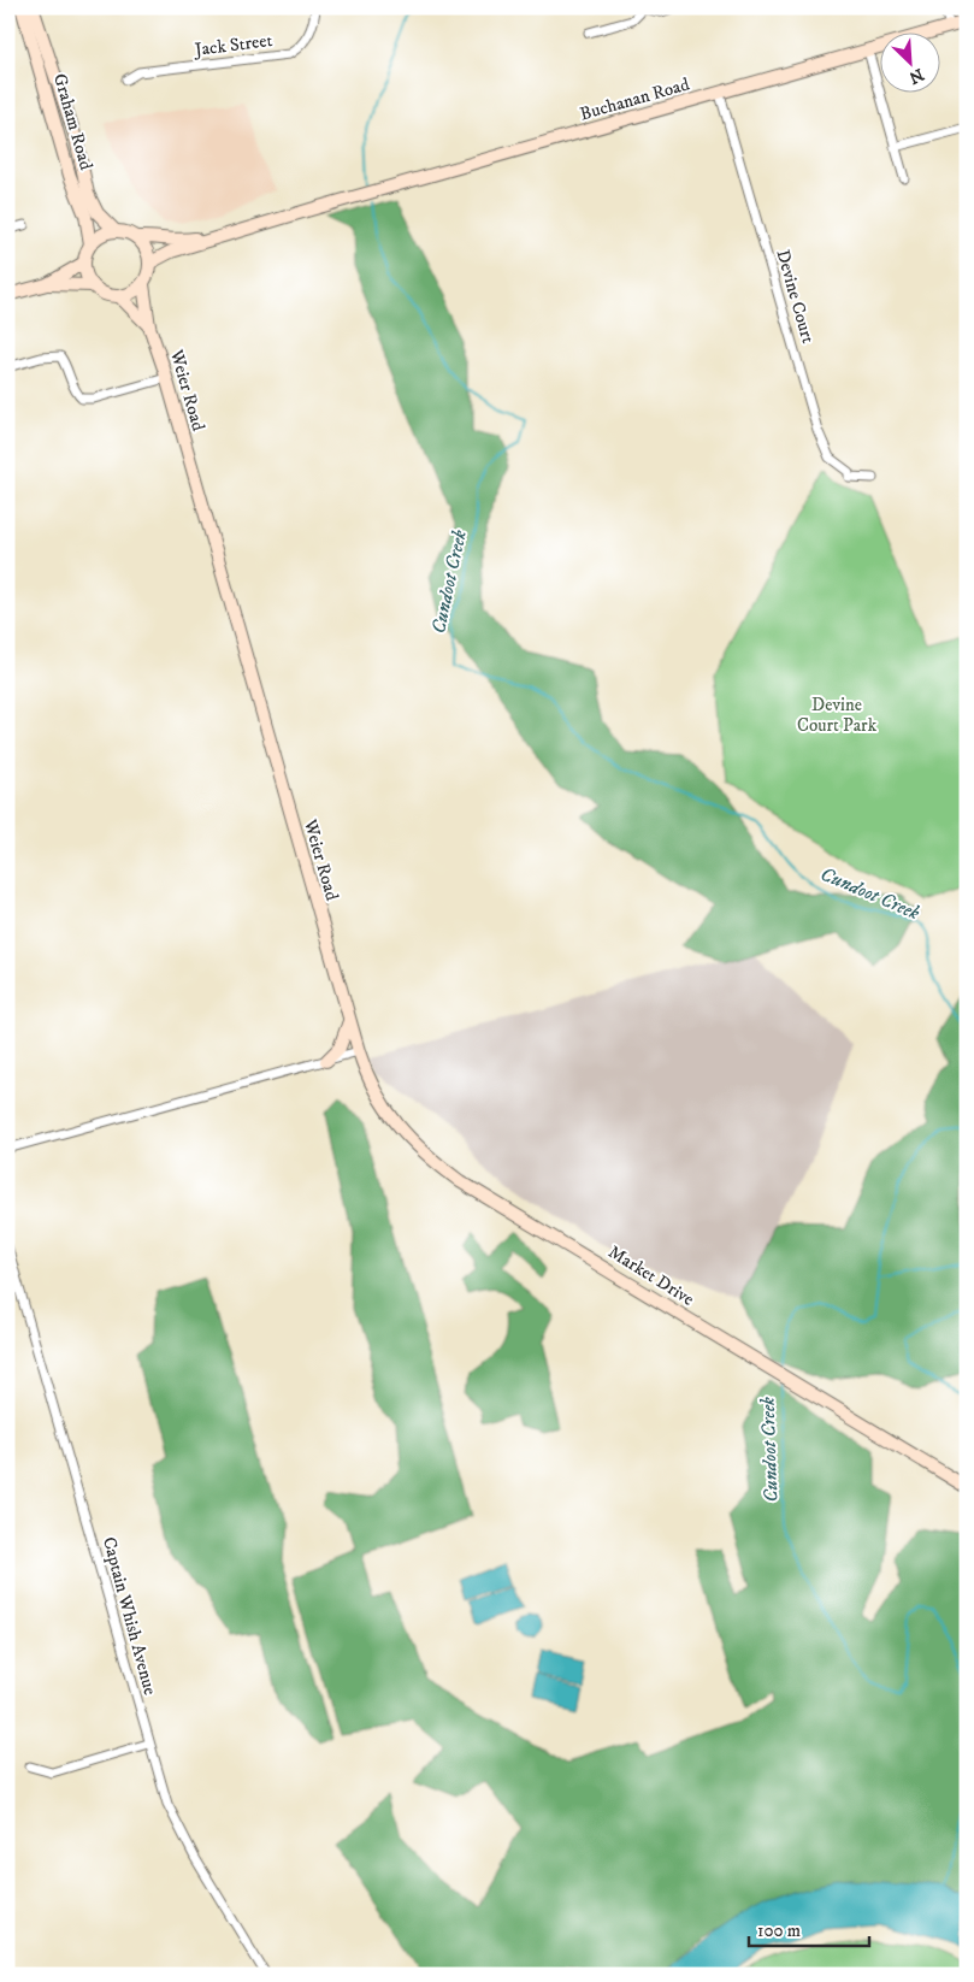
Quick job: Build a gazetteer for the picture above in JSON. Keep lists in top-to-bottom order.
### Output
{
  "streets": {
    "main road": [
      "Buchanan Road",
      "Graham Road",
      "Weier Road",
      "Market Drive"
    ],
    "street": ["Jack Street", "Devine Court", "Captain Whish Avenue"]
  },
  "crossings": [
    ["Buchanan Road", "Graham Road"],
    ["Buchanan Road", "Devine Court"],
    ["Buchanan Road", "Weier Road"],
    ["Graham Road", "Weier Road"],
    ["Weier Road", "Market Drive"]
  ],
  "water": ["Cundoot Creek"],
  "parks": ["Devine Court Park"],
  "scale_bar": "100 m",
  "north": "bottom right"
}
